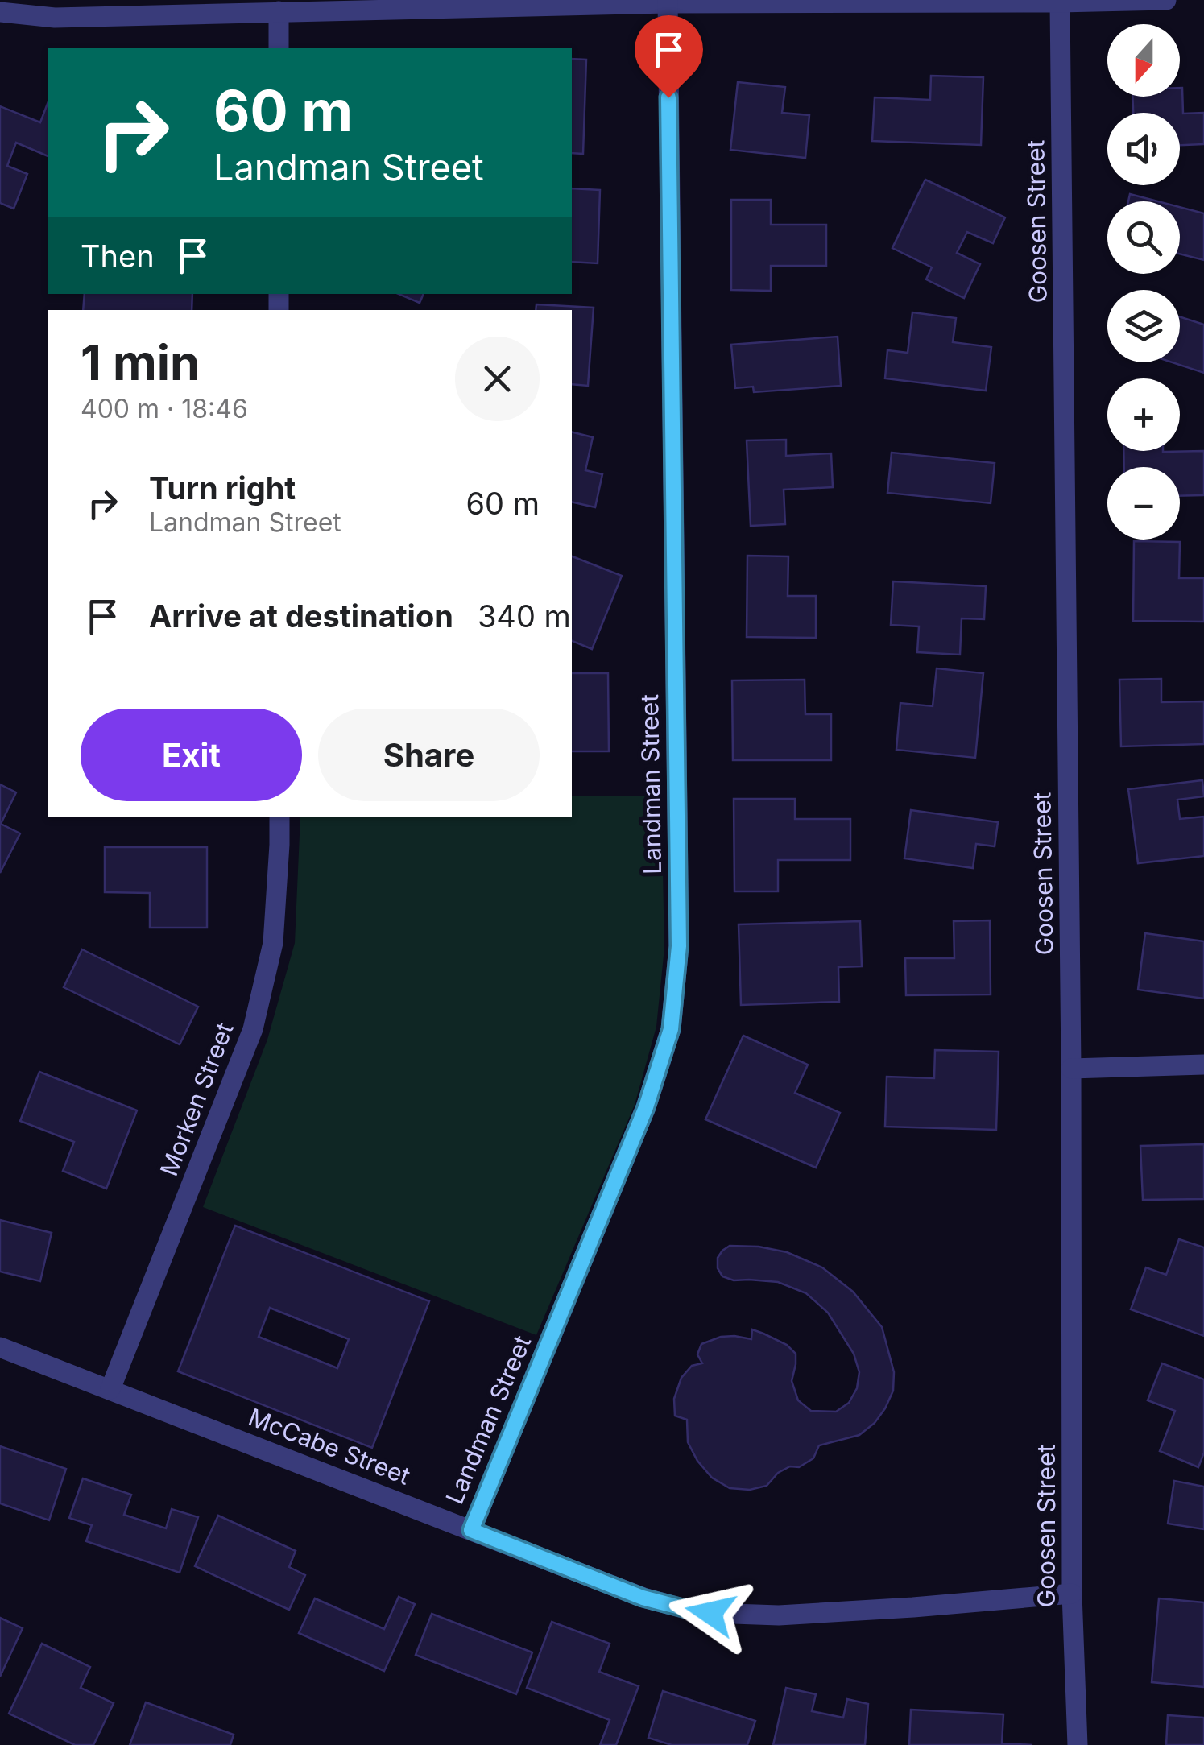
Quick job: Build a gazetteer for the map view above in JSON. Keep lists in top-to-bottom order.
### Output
{
  "streets": {
    "street": [
      "Goosen Street",
      "Landman Street",
      "Morken Street",
      "McCabe Street"
    ]
  },
  "crossings": [
    ["Goosen Street", "McCabe Street"],
    ["Landman Street", "McCabe Street"],
    ["Morken Street", "McCabe Street"]
  ],
  "north": "bottom",
  "page": {
    "map_buttons": ["+", "−"],
    "turn": ["60 m", "Landman Street"],
    "then": "Then",
    "heading": ["1 min", "400 m · 18:46"],
    "list": [
      {
        "name": "Turn right",
        "note": "Landman Street",
        "value": "60 m"
      },
      {
        "name": "Arrive at destination",
        "value": "340 m"
      }
    ],
    "buttons": ["Exit", "Share"]
  }
}
